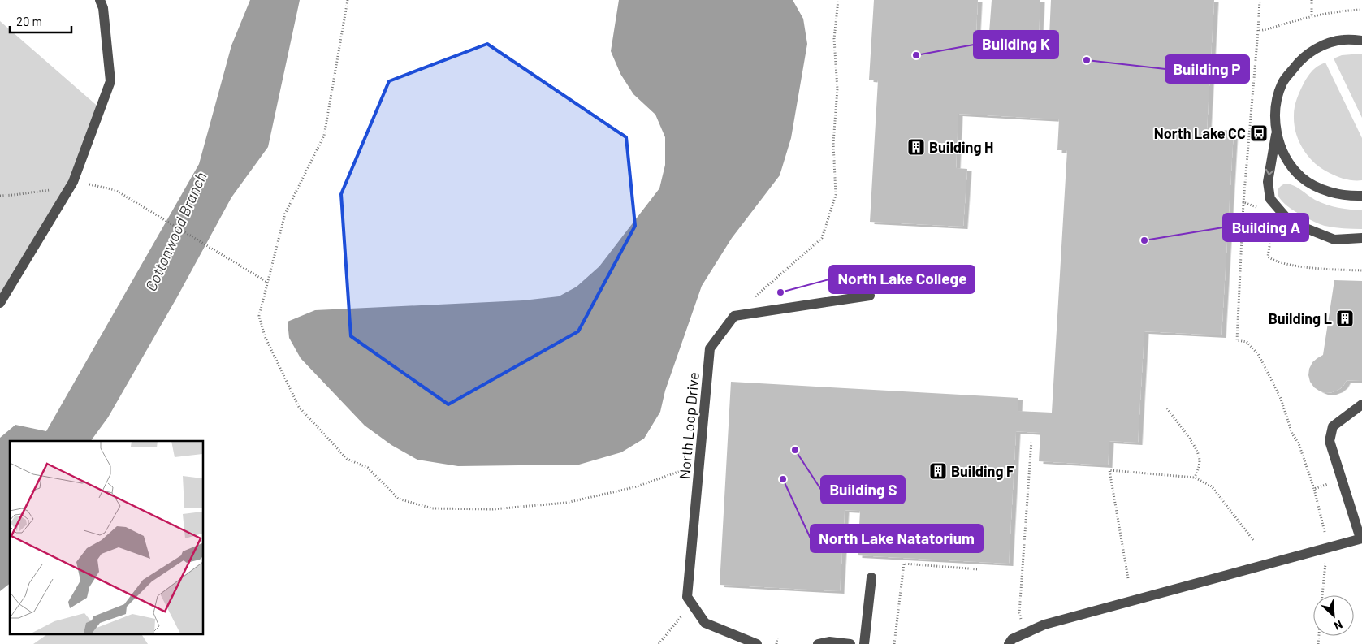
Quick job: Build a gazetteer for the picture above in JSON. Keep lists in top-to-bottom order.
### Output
{
  "streets": {
    "street": ["North Loop Drive"]
  },
  "water": ["Cottonwood Branch"],
  "places": {
    "other": [
      "Building K",
      "Building P",
      "Building A",
      "North Lake College",
      "Building S",
      "North Lake Natatorium"
    ],
    "bus stop": ["North Lake CC"],
    "building": ["Building H", "Building L", "Building F"]
  },
  "scale_bar": "20 m",
  "north": "bottom right"
}
